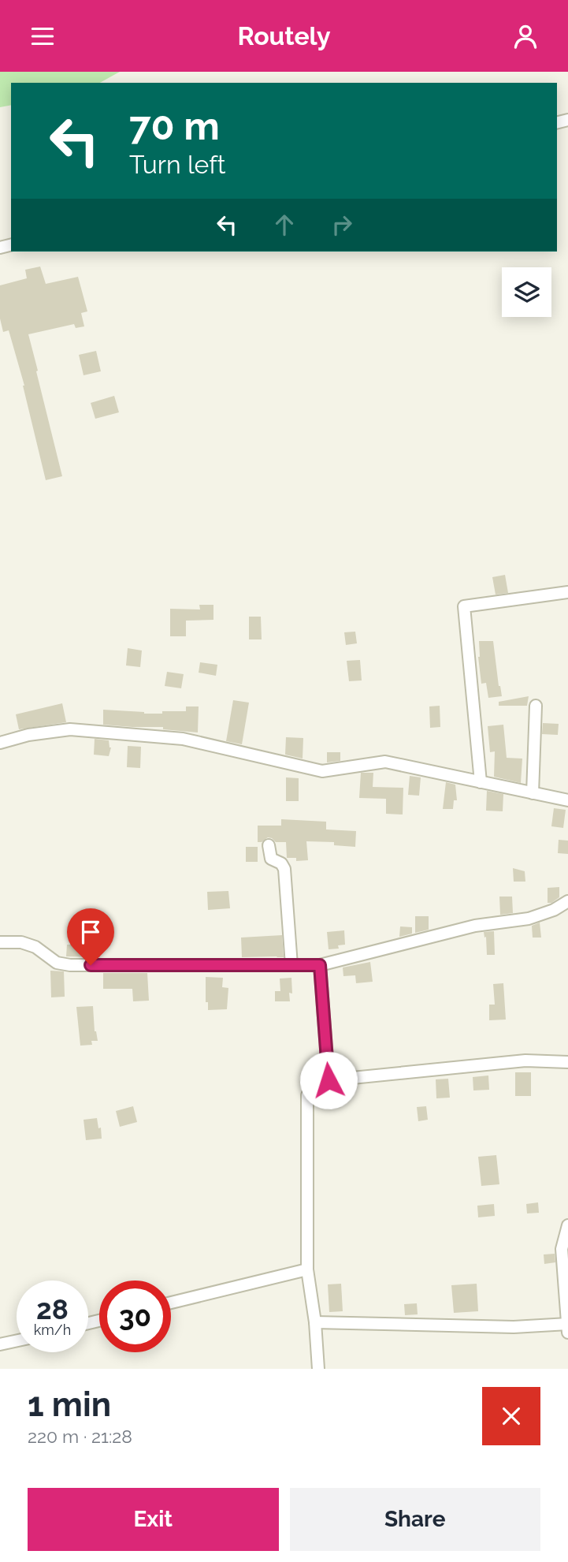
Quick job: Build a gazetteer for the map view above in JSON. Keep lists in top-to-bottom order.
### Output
{
  "page": {
    "header": "Routely",
    "turn": ["70 m", "Turn left"],
    "speed": "28 km/h",
    "limit": "30",
    "heading": ["1 min", "220 m · 21:28"],
    "buttons": ["Exit", "Share"]
  }
}
